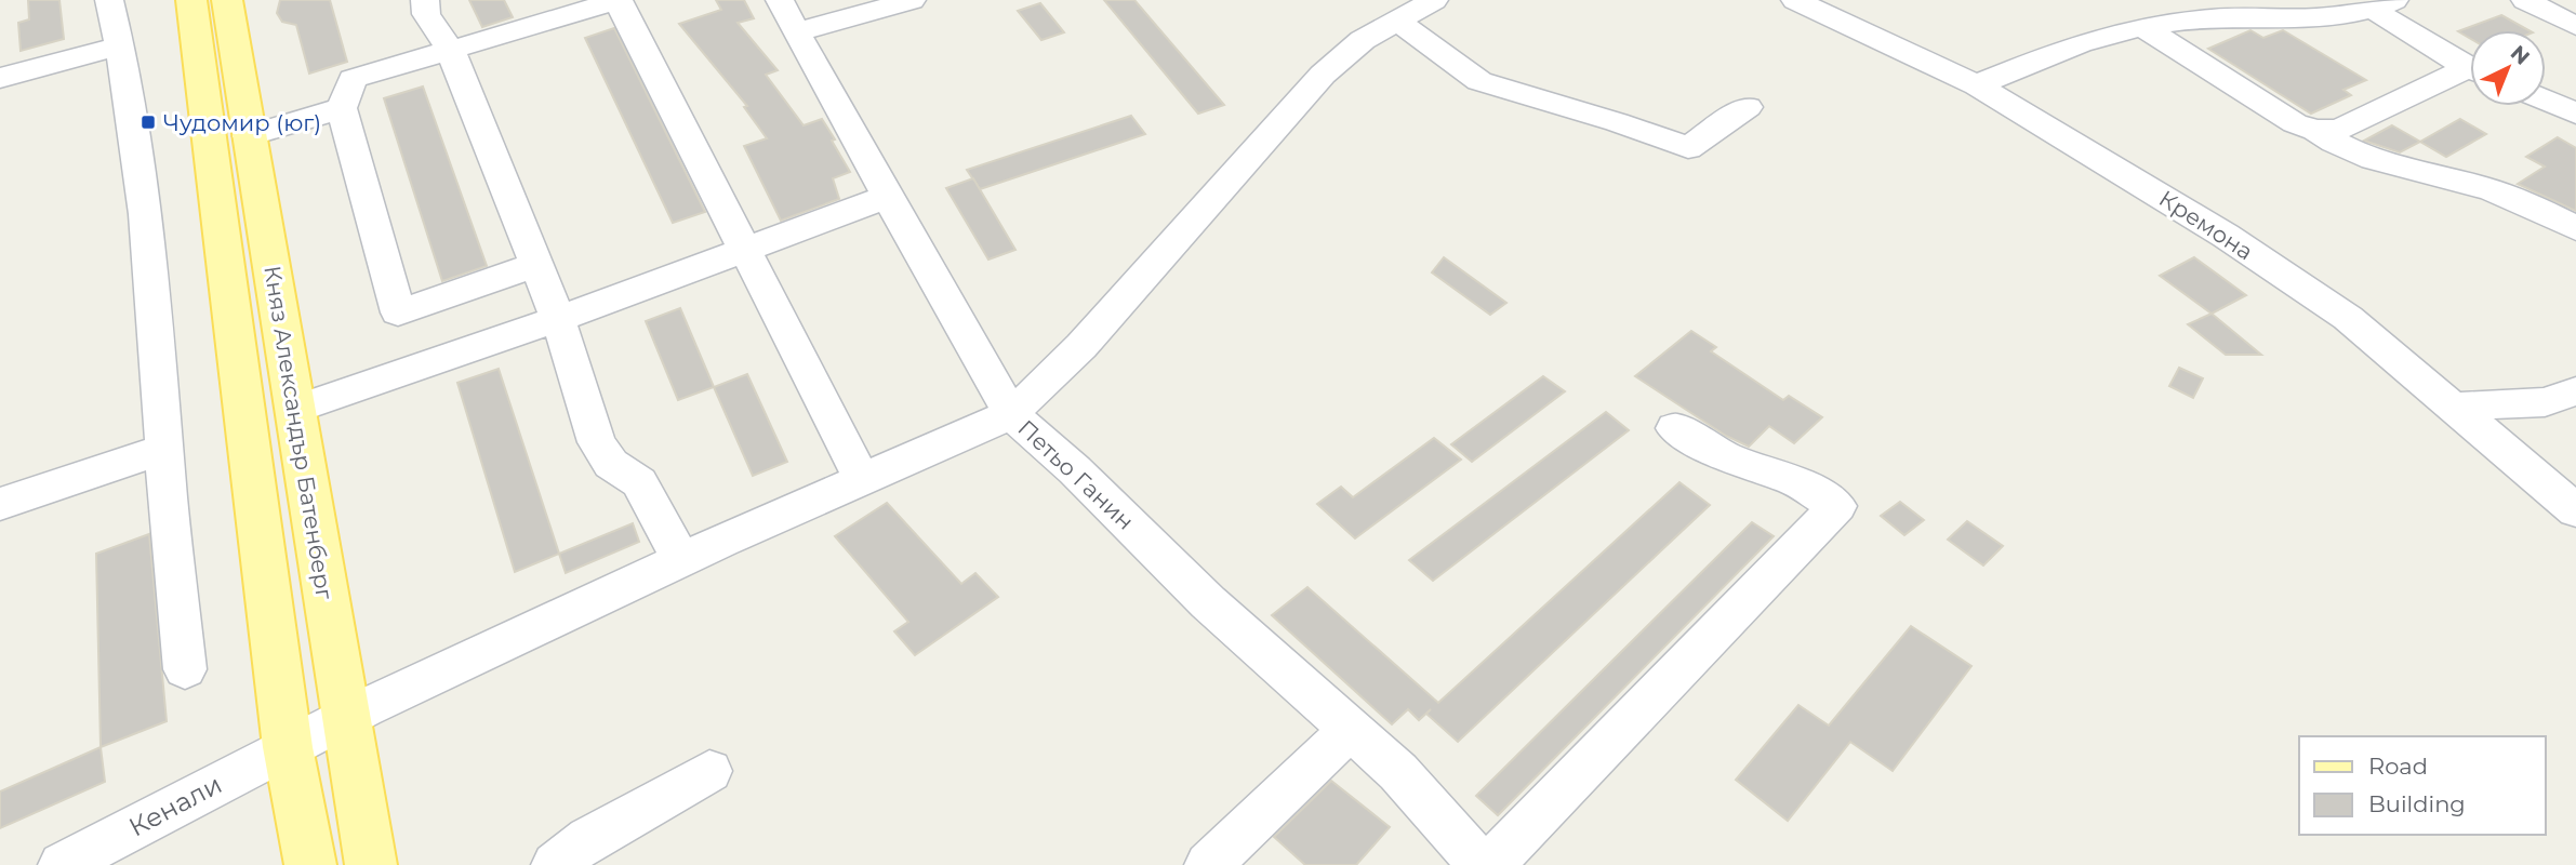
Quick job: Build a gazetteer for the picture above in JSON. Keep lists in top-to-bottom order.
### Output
{
  "streets": {
    "main road": ["Княз Александър Батенберг"],
    "street": ["Кремона", "Петьо Ганин", "Кенали"]
  },
  "crossings": [
    ["Княз Александър Батенберг", "Кенали"],
    ["Петьо Ганин", "Кенали"]
  ],
  "places": {
    "transit": ["Чудомир (юг)"]
  },
  "legend": ["Road", "Building"],
  "north": "top right"
}
